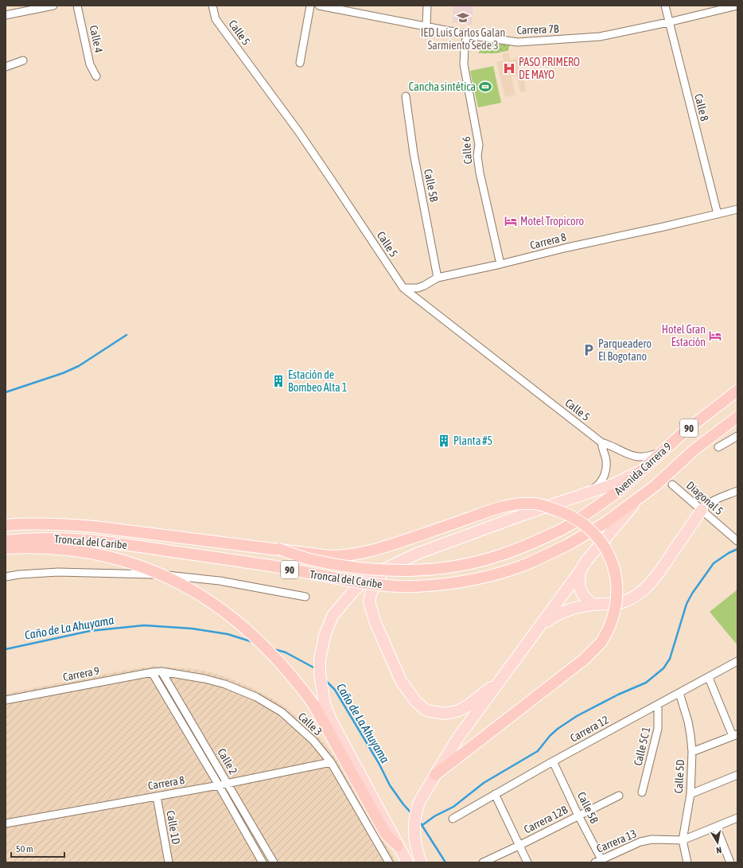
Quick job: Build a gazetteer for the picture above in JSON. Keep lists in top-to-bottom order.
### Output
{
  "streets": {
    "highway": ["90", "Avenida Carrera 9", "Troncal del Caribe"],
    "street": [
      "Carrera 7B",
      "Calle 5",
      "Calle 4",
      "Calle 8",
      "Calle 6",
      "Calle 5B",
      "Carrera 8",
      "Diagonal 5",
      "Carrera 9",
      "Calle 3",
      "Carrera 12",
      "Calle 5C 1",
      "Calle 2",
      "Calle 5D",
      "Carrera 12B",
      "Calle 1D",
      "Carrera 13"
    ]
  },
  "crossings": [
    ["Carrera 7B", "Calle 8"],
    ["Carrera 7B", "Calle 6"],
    ["Calle 5", "Carrera 8"],
    ["Calle 5", "Avenida Carrera 9"],
    ["Calle 8", "Carrera 8"],
    ["Calle 6", "Carrera 8"],
    ["Calle 5B", "Carrera 8"],
    ["Calle 5B", "Carrera 12"],
    ["Calle 5B", "Carrera 12B"],
    ["Calle 5B", "Carrera 13"],
    ["Carrera 8", "Calle 3"],
    ["Carrera 8", "Calle 2"],
    ["Carrera 8", "Calle 1D"],
    ["Avenida Carrera 9", "Troncal del Caribe"],
    ["Carrera 9", "Calle 3"],
    ["Carrera 9", "Calle 2"],
    ["Calle 3", "Calle 2"],
    ["Carrera 12", "Calle 5C 1"],
    ["Carrera 12", "Calle 5D"],
    ["Calle 5D", "Carrera 13"]
  ],
  "water": ["Caño de La Ahuyama"],
  "places": {
    "school or university": ["IED Luis Carlos Galan Sarmiento Sede 3"],
    "hospital": ["PASO PRIMERO DE MAYO"],
    "sports": ["Cancha sintética"],
    "hotel": ["Motel Tropicoro", "Hotel Gran Estación"],
    "parking": ["Parqueadero El Bogotano"],
    "building": ["Estación de Bombeo Alta 1", "Planta #5"]
  },
  "scale_bar": "50 m",
  "north": "bottom"
}
